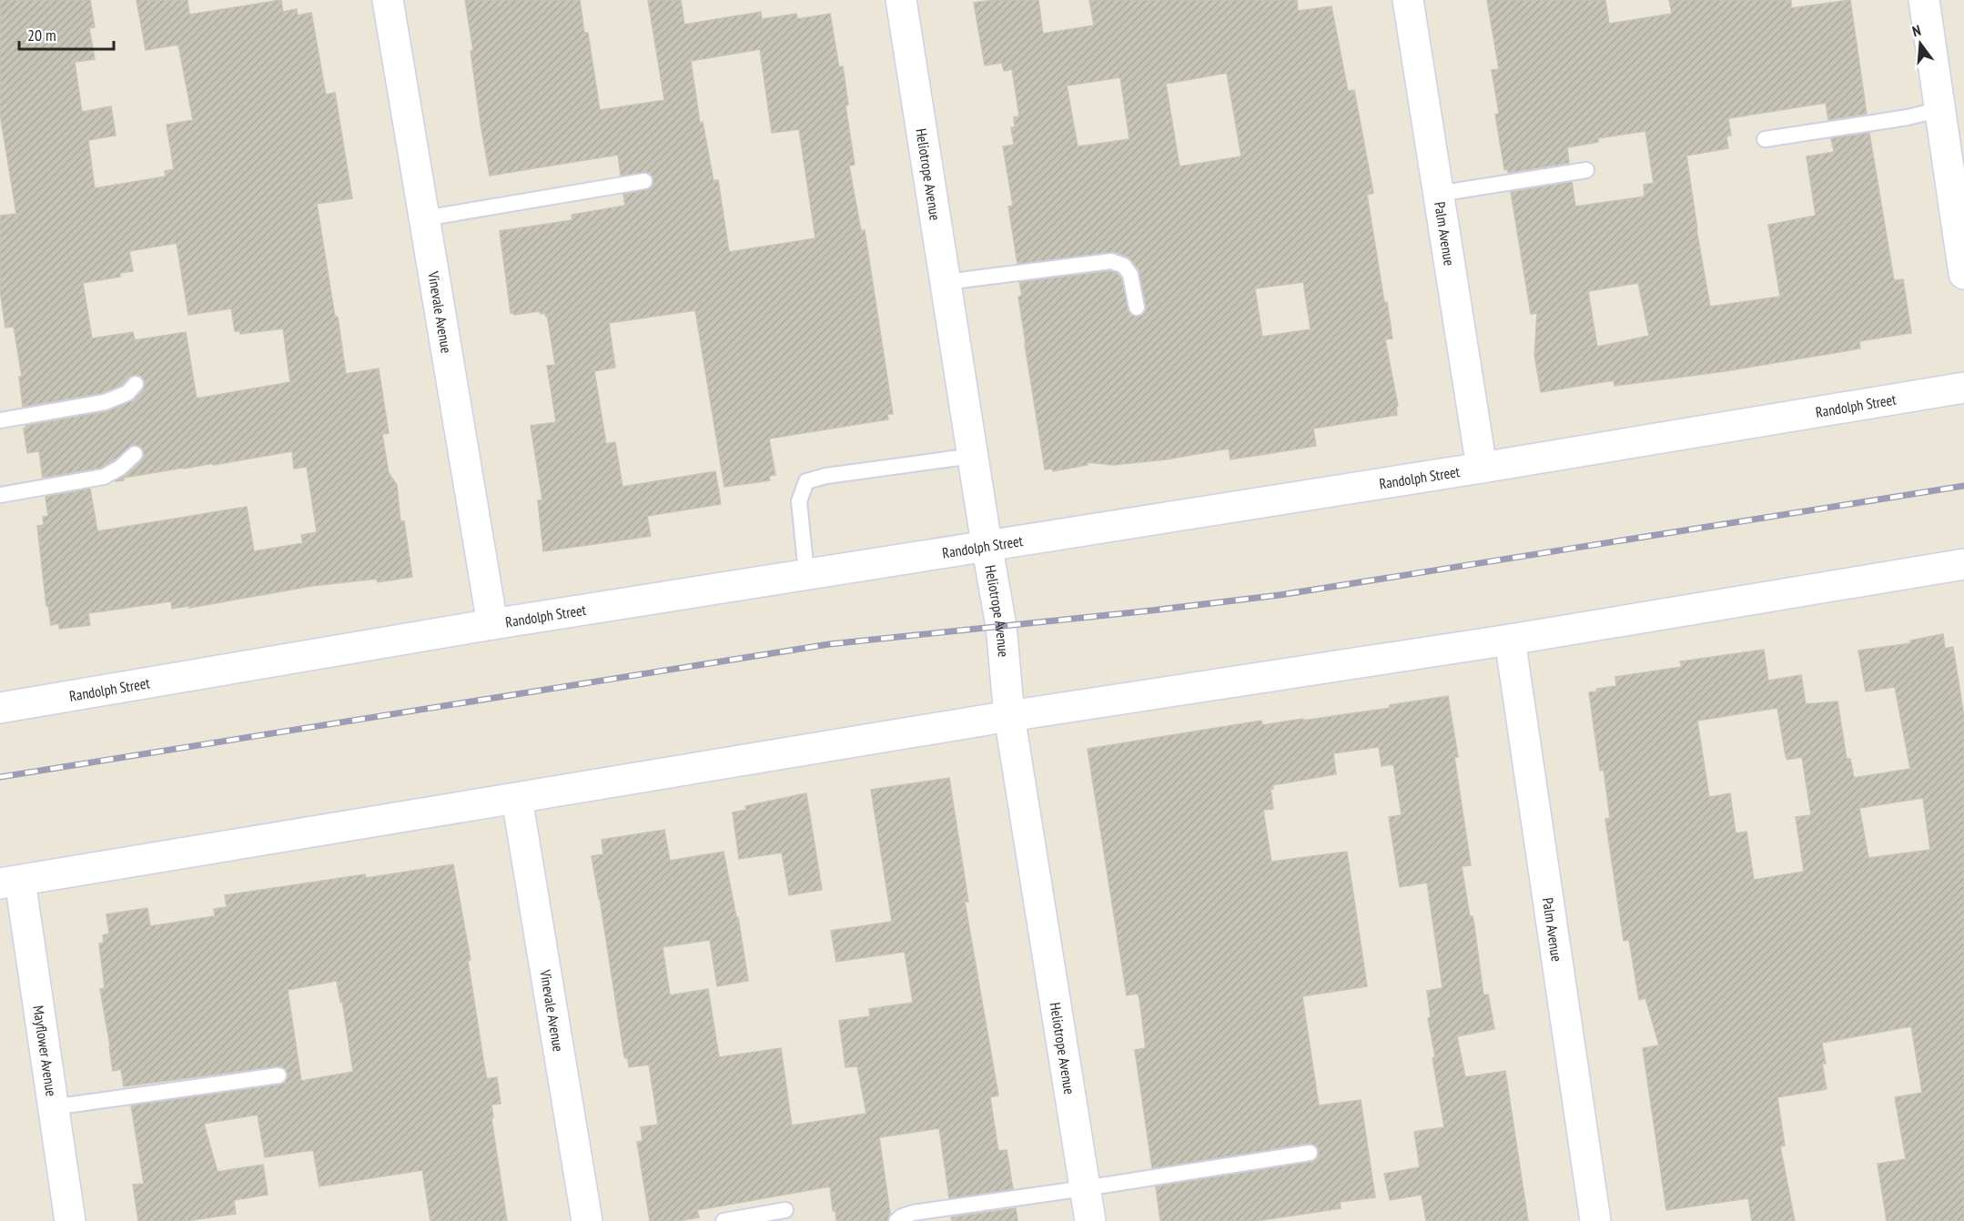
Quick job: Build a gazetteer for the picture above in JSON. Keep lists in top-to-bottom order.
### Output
{
  "streets": {
    "street": [
      "Heliotrope Avenue",
      "Palm Avenue",
      "Vinevale Avenue",
      "Randolph Street",
      "Mayflower Avenue"
    ]
  },
  "crossings": [
    ["Heliotrope Avenue", "Randolph Street"],
    ["Palm Avenue", "Randolph Street"],
    ["Vinevale Avenue", "Randolph Street"]
  ],
  "scale_bar": "20 m",
  "north": "top"
}
